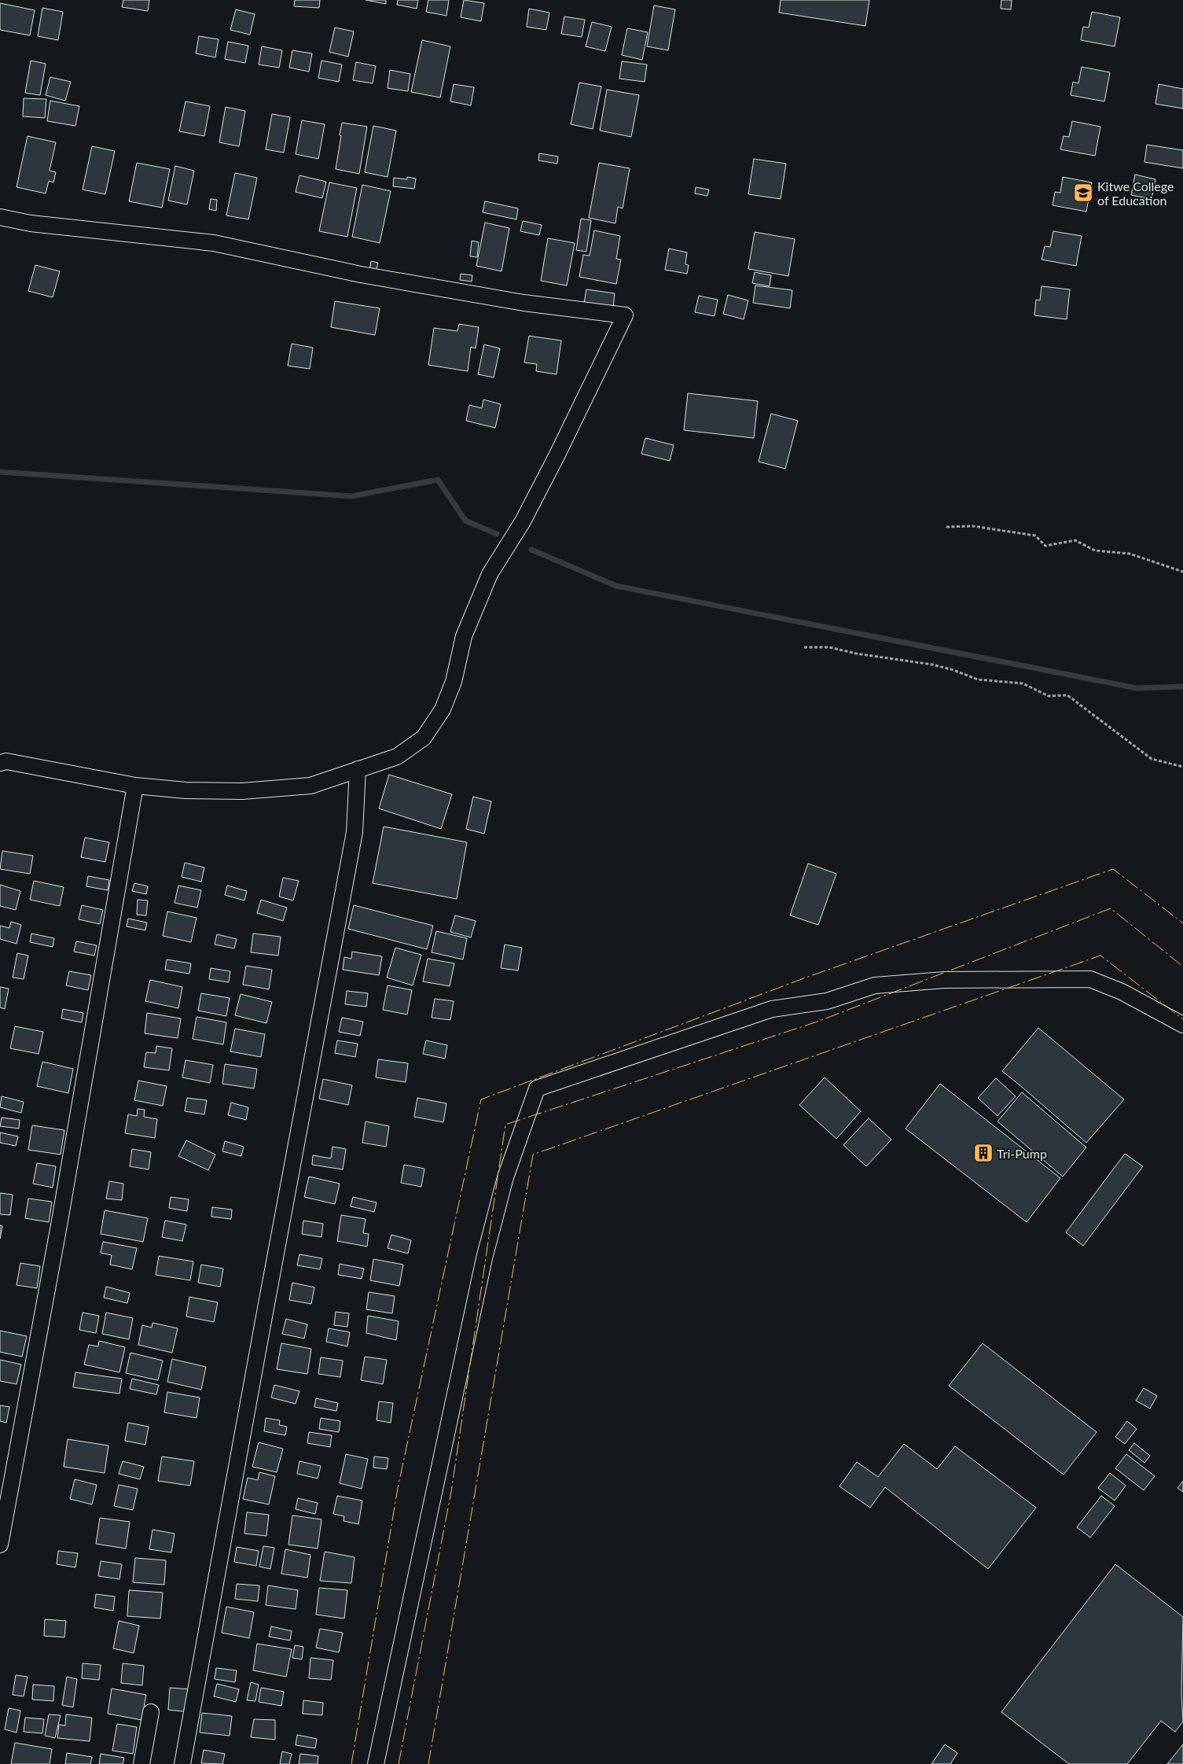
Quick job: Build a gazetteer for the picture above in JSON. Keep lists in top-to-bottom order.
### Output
{
  "places": {
    "school or university": ["Kitwe College of Education"],
    "building": ["Tri-Pump"]
  }
}
